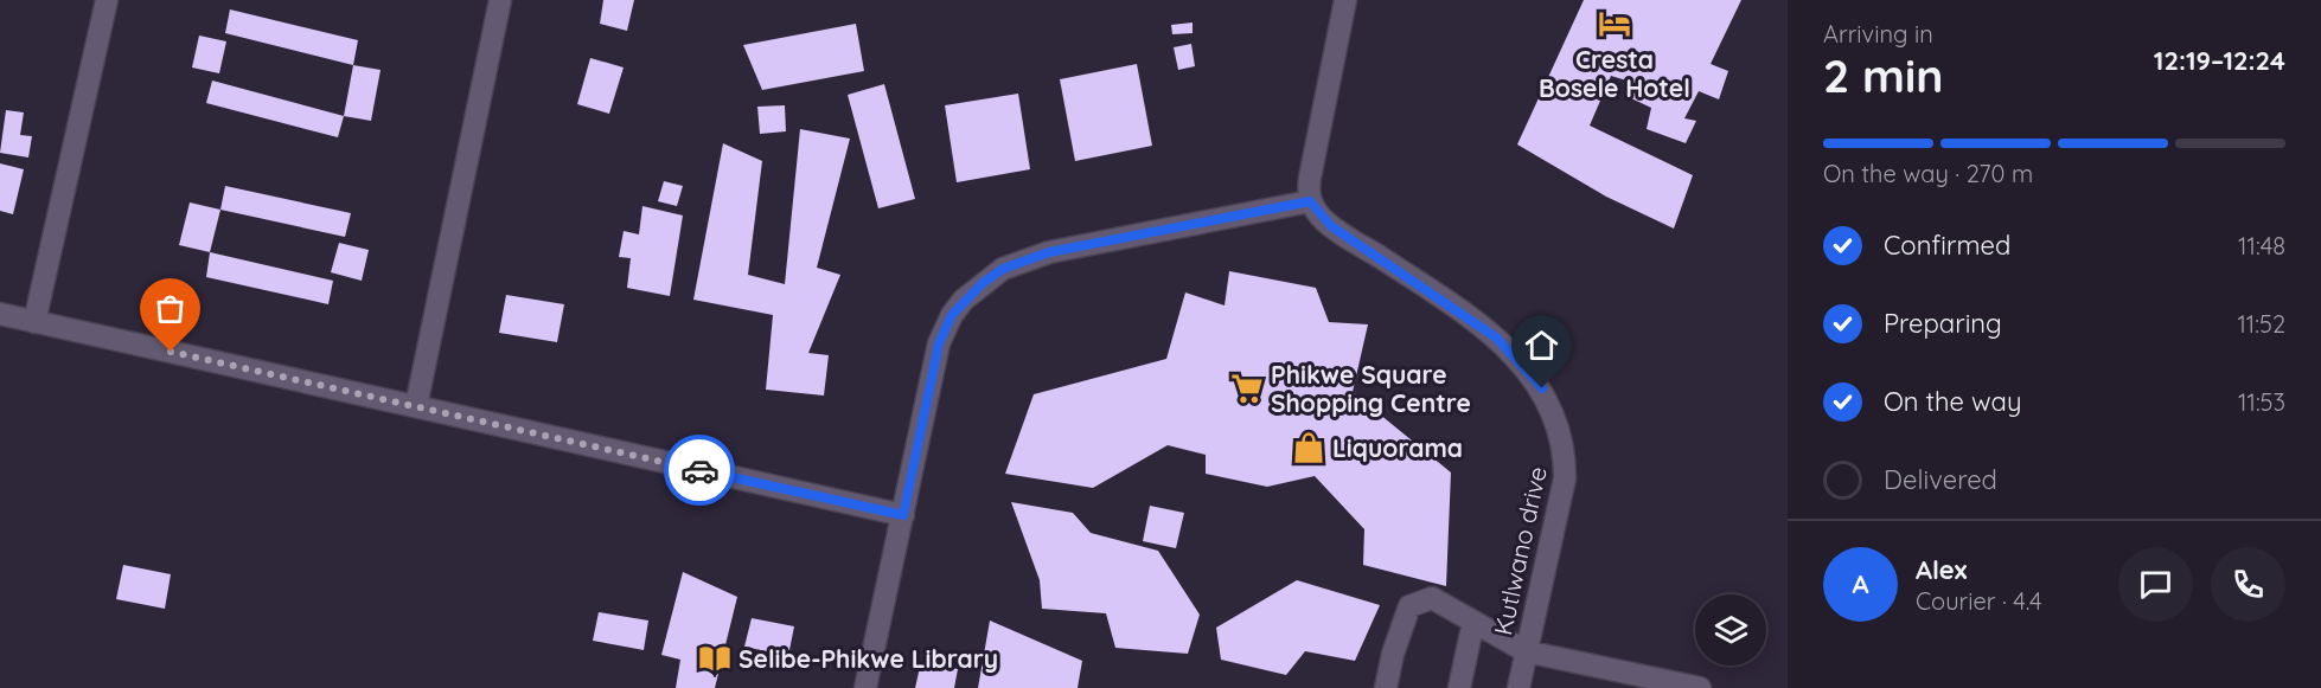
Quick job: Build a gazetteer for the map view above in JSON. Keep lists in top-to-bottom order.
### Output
{
  "streets": {
    "street": ["Kutlwano drive"]
  },
  "places": {
    "hotel": ["Cresta Bosele Hotel"],
    "supermarket": ["Phikwe Square Shopping Centre"],
    "shop": ["Liquorama"],
    "library": ["Selibe-Phikwe Library"]
  },
  "page": {
    "heading": ["2 min", "Arriving in", "12:19–12:24"],
    "panel": ["Alex", "Courier · 4.4"],
    "bar": "On the way · 270 m",
    "list": [
      ["Confirmed", "11:48"],
      ["Preparing", "11:52"],
      ["On the way", "11:53"],
      "Delivered"
    ],
    "round": "A"
  }
}
